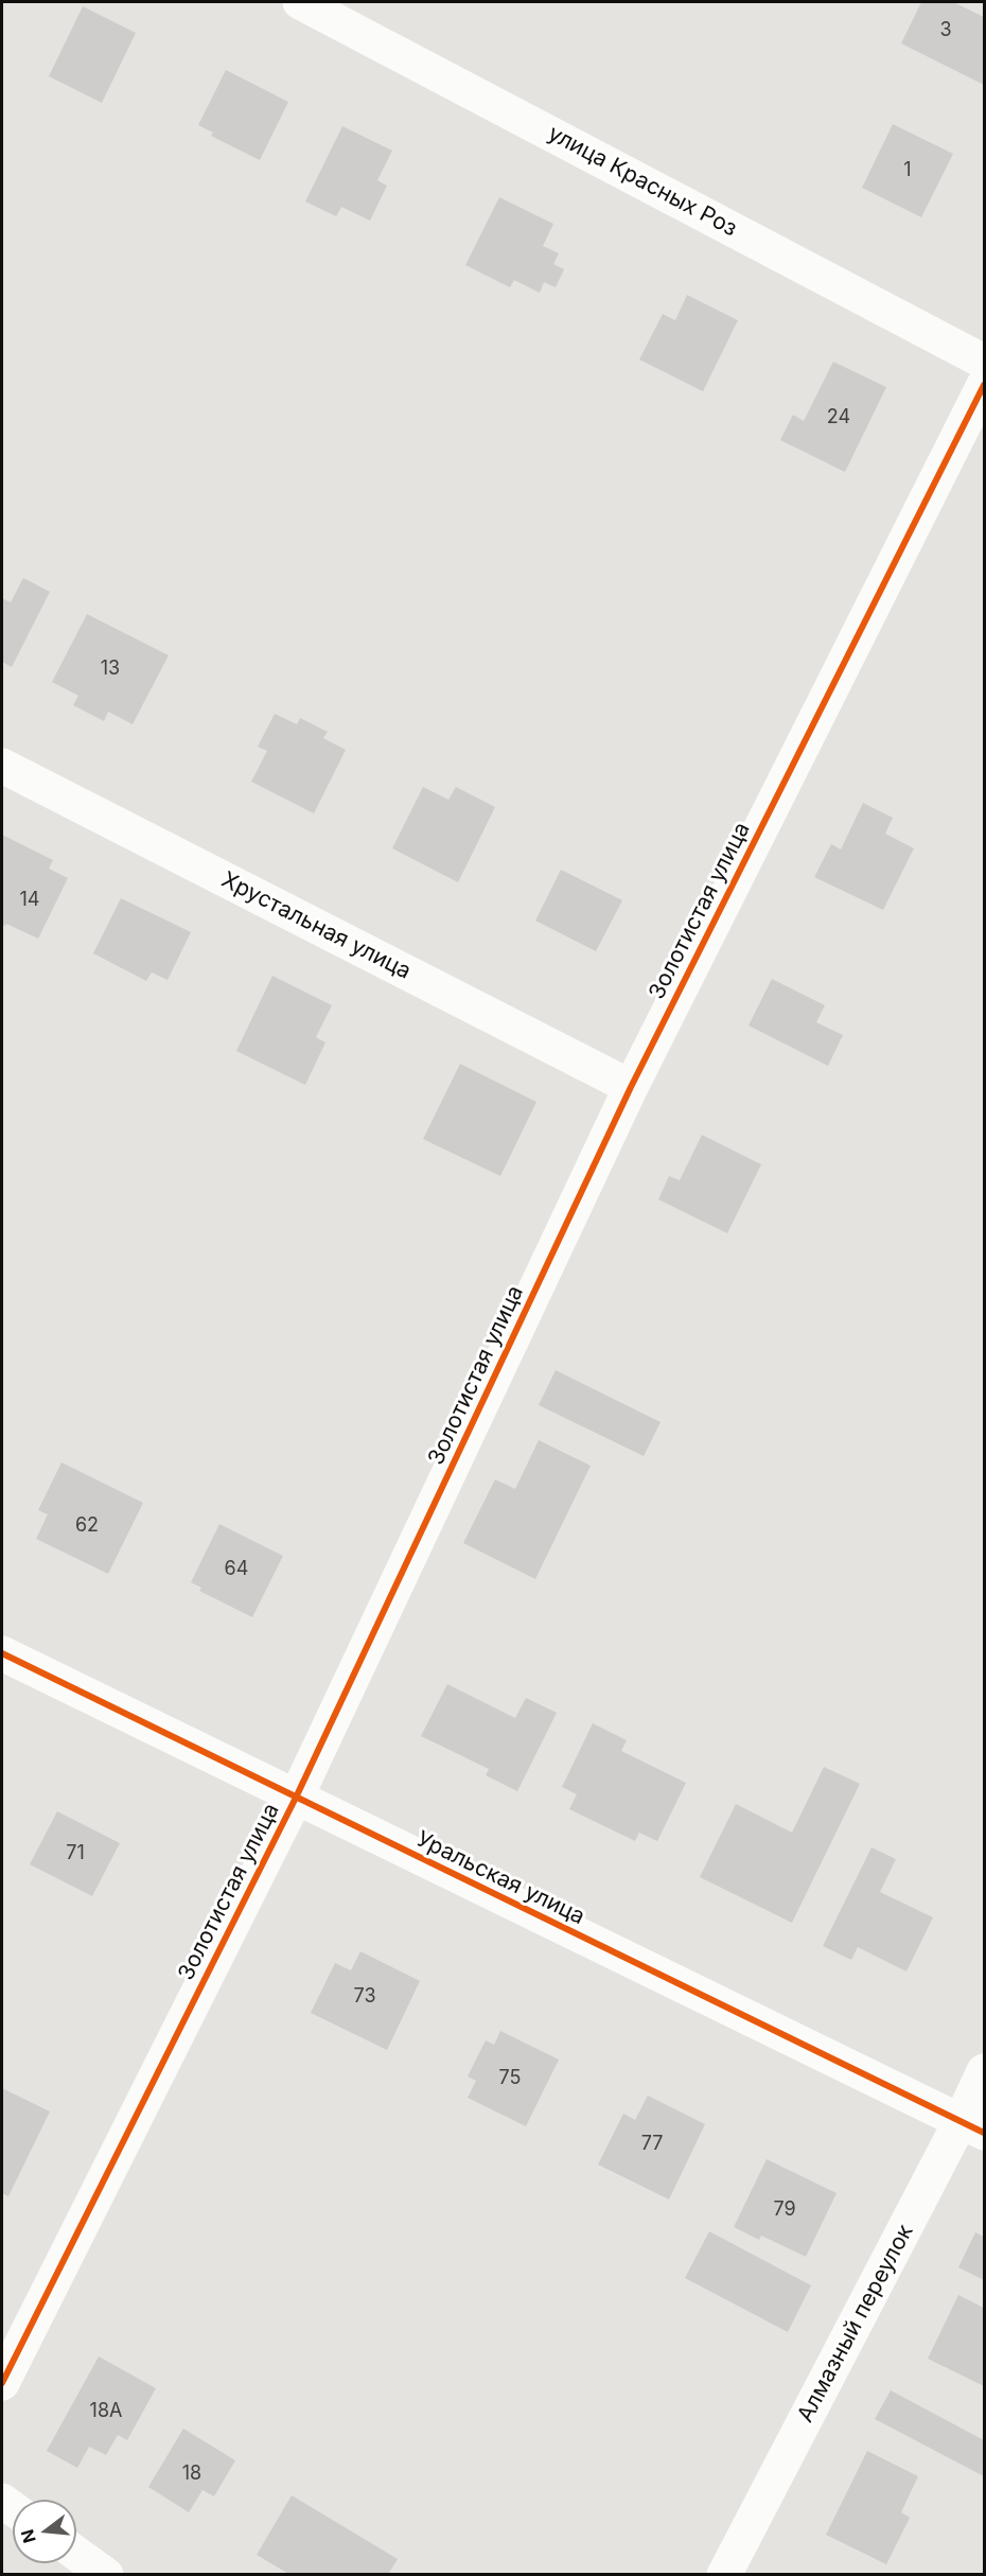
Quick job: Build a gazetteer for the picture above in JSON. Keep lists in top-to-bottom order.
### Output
{
  "streets": {
    "street": [
      "улица Красных Роз",
      "Золотистая улица",
      "Хрустальная улица",
      "Уральская улица",
      "Алмазный переулок"
    ]
  },
  "crossings": [
    ["Золотистая улица", "Хрустальная улица"],
    ["Золотистая улица", "Уральская улица"],
    ["Уральская улица", "Алмазный переулок"]
  ],
  "house_numbers": [
    "3",
    "1",
    "24",
    "13",
    "14",
    "62",
    "64",
    "71",
    "73",
    "75",
    "77",
    "79",
    "18А",
    "18"
  ],
  "north": "left"
}
